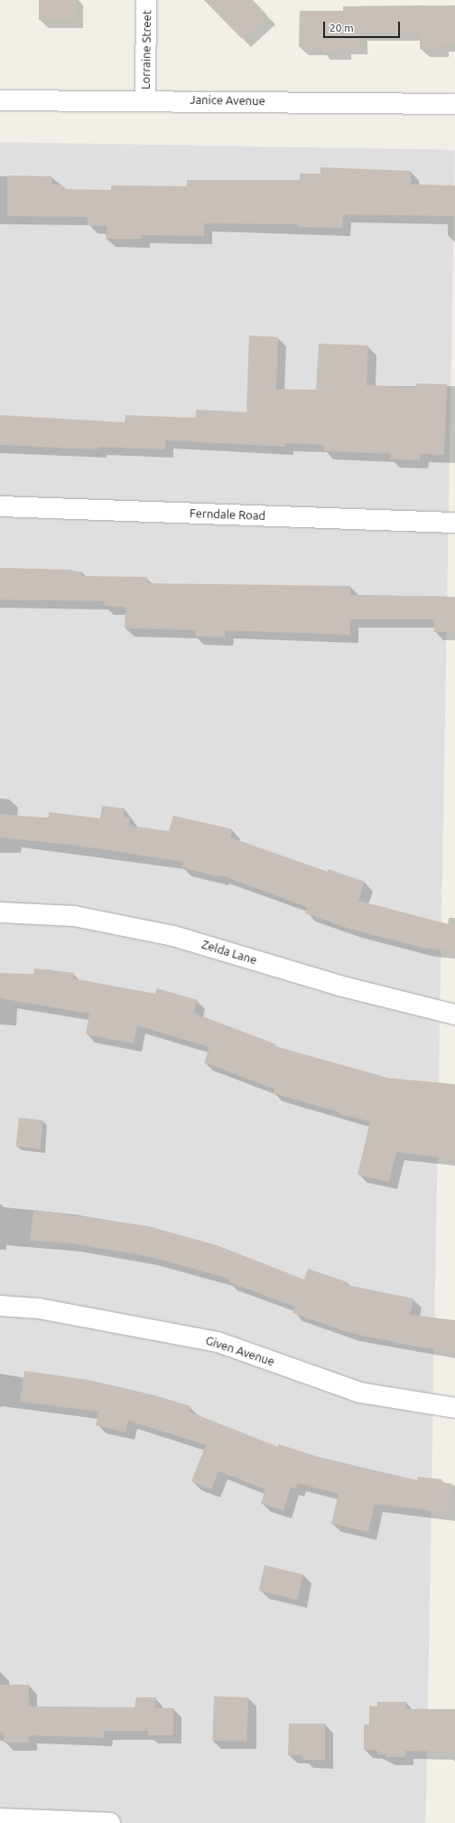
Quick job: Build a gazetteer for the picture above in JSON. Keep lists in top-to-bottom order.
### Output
{
  "streets": {
    "street": [
      "Lorraine Street",
      "Janice Avenue",
      "Ferndale Road",
      "Zelda Lane",
      "Given Avenue"
    ]
  },
  "crossings": [
    ["Lorraine Street", "Janice Avenue"]
  ],
  "scale_bar": "20 m"
}
